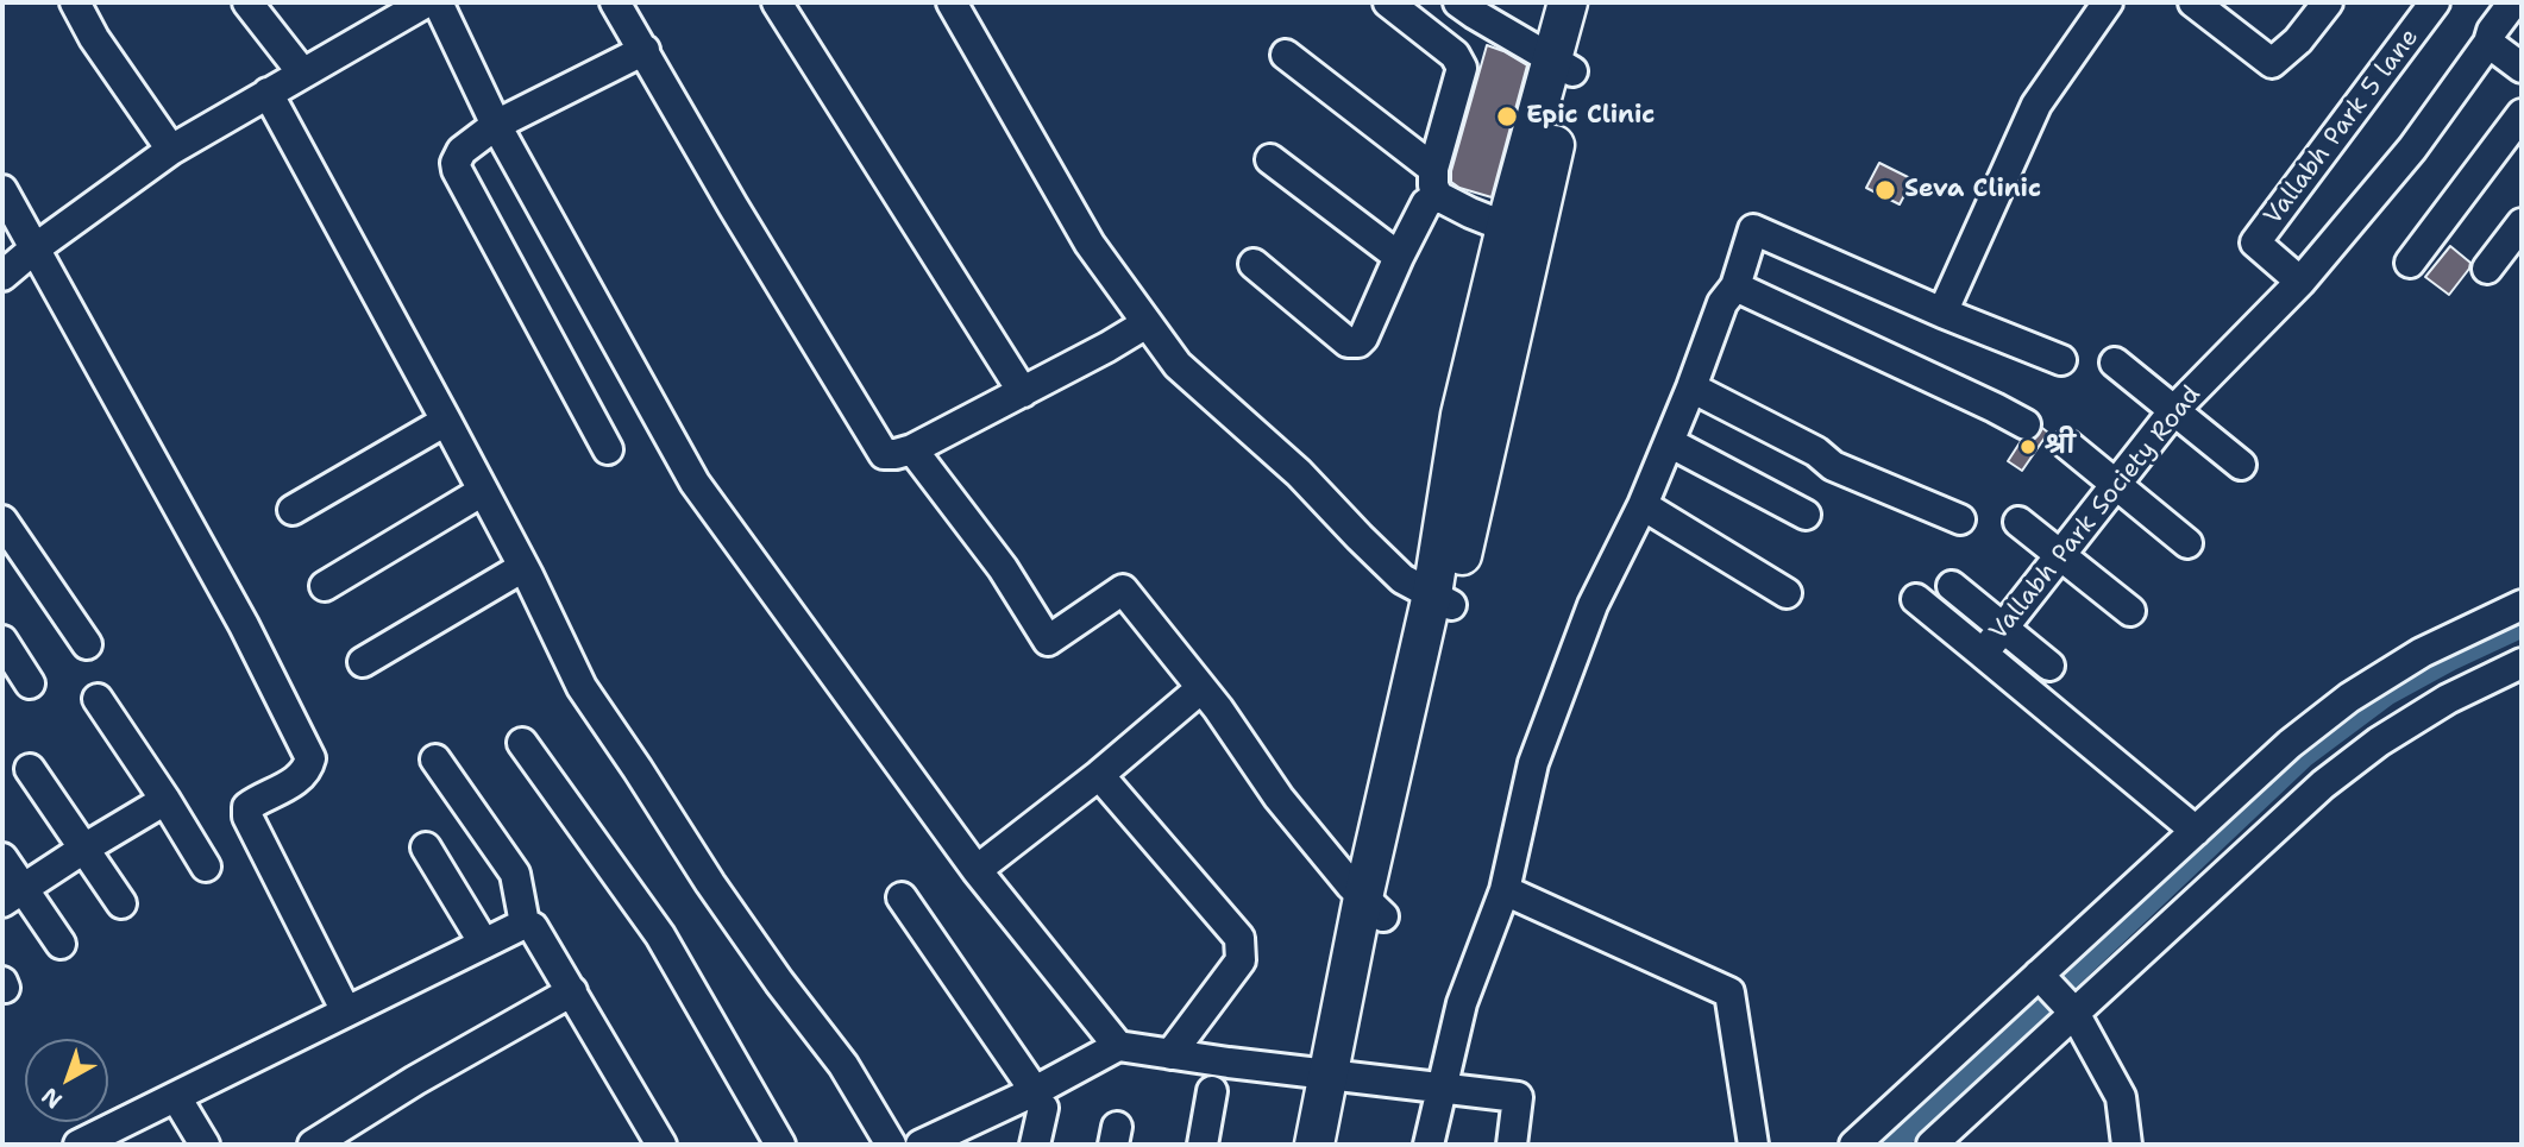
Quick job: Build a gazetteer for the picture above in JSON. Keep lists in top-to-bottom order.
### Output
{
  "streets": {
    "street": ["Vallabh Park 5 lane", "Vallabh Park Society Road"]
  },
  "crossings": [
    ["Vallabh Park 5 lane", "Vallabh Park Society Road"]
  ],
  "places": ["Epic Clinic", "Seva Clinic", "श्री"],
  "north": "bottom left"
}
